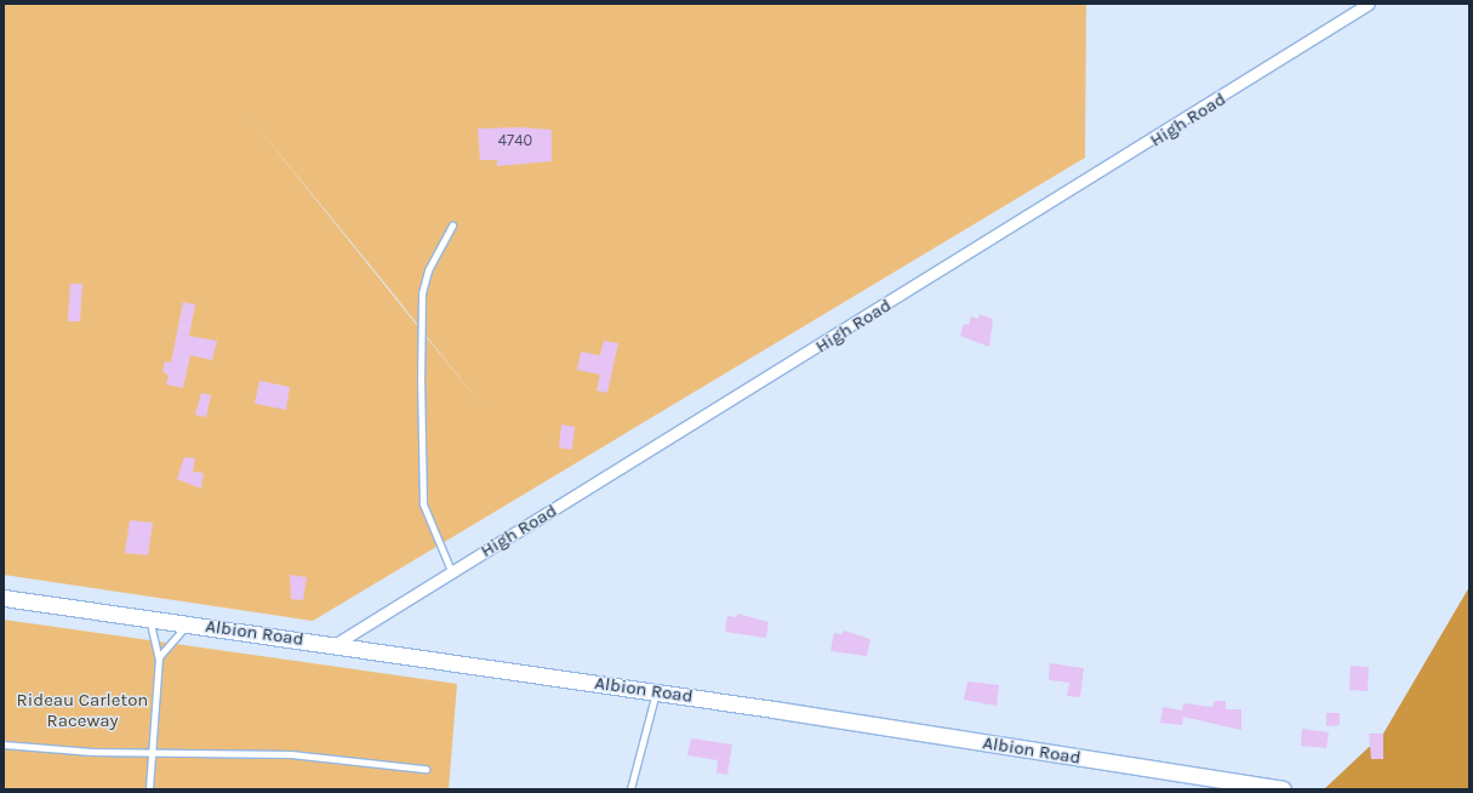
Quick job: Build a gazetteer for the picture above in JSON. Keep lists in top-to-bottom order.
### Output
{
  "streets": {
    "main road": ["Albion Road"],
    "street": ["High Road"]
  },
  "crossings": [
    ["High Road", "Albion Road"]
  ],
  "parks": ["Rideau Carleton Raceway"],
  "house_numbers": ["4740"]
}
